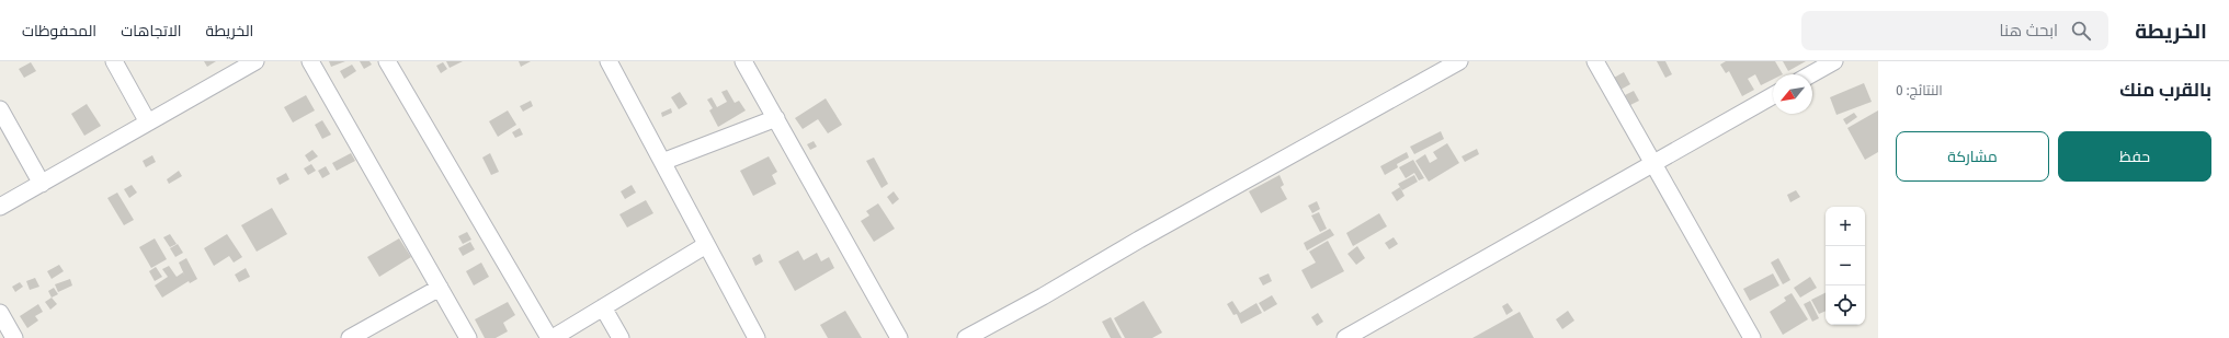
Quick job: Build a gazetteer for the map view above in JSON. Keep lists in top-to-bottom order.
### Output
{
  "north": "bottom left",
  "page": {
    "header": "الخريطة",
    "search": "ابحث هنا",
    "nav": ["الخريطة", "الاتجاهات", "المحفوظات"],
    "heading": ["بالقرب منك", "النتائج: 0"],
    "buttons": ["حفظ", "مشاركة"],
    "map_buttons": ["+", "−"]
  }
}
